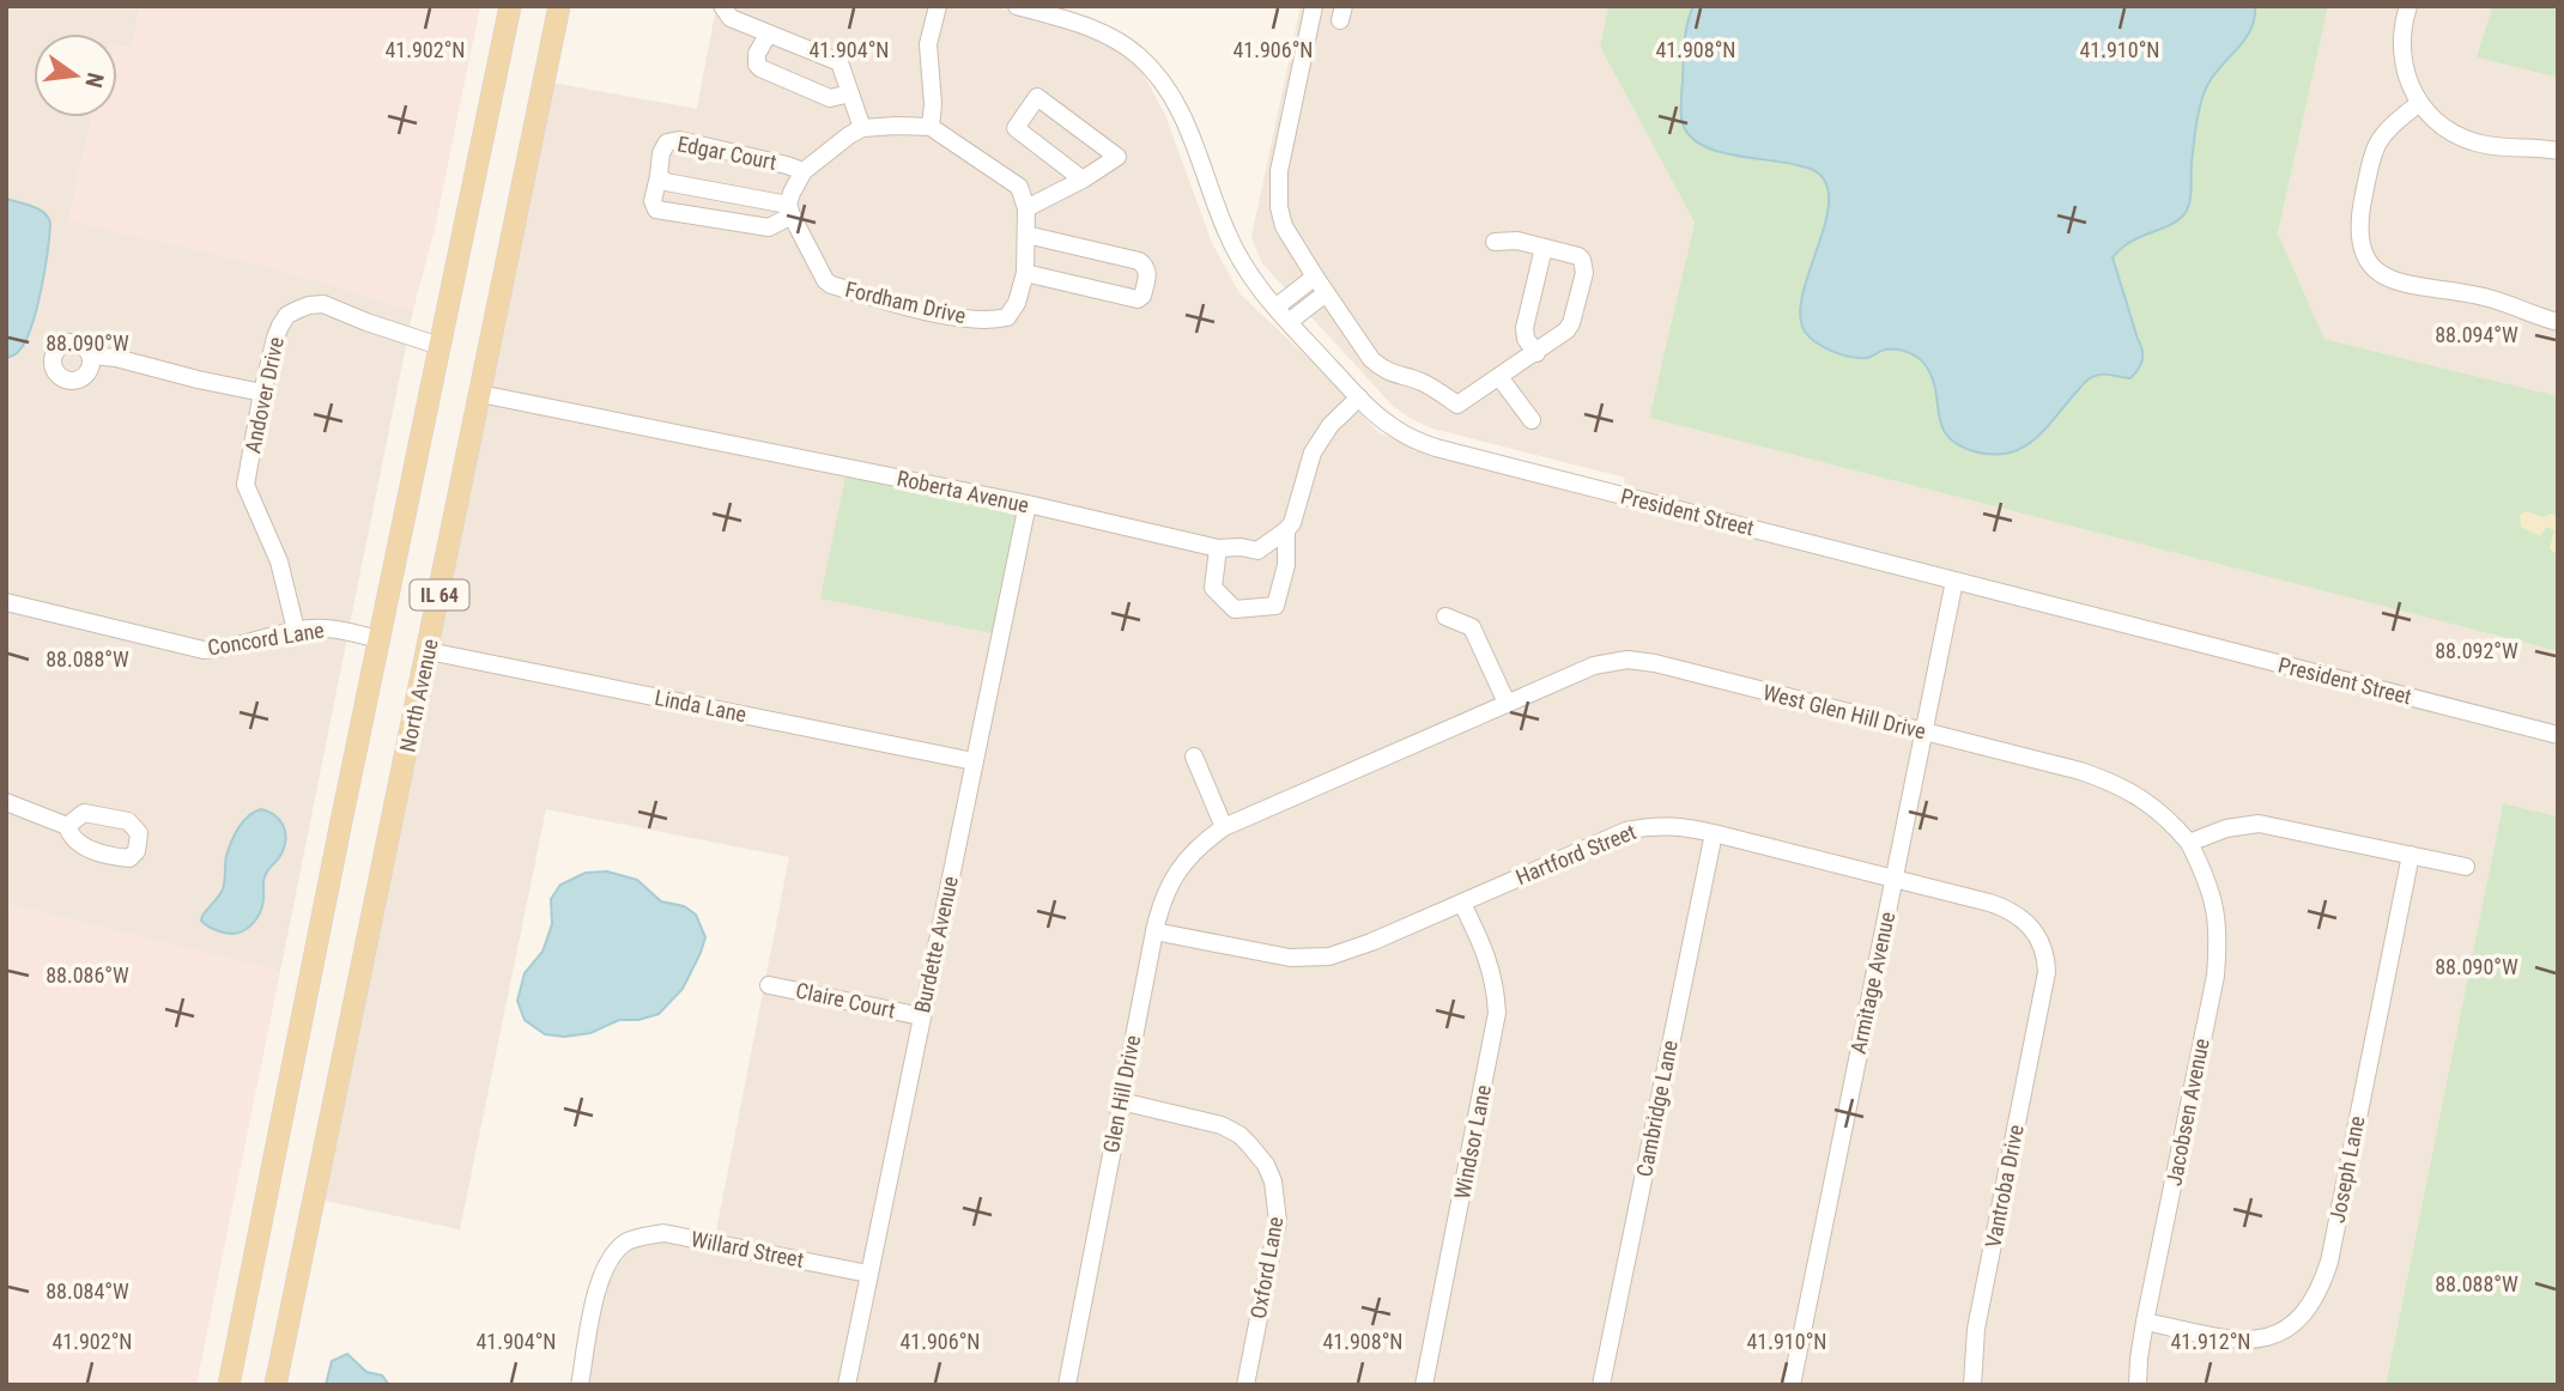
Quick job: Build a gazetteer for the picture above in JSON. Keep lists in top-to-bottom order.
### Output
{
  "streets": {
    "main road": ["IL 64", "North Avenue"],
    "street": [
      "Edgar Court",
      "Fordham Drive",
      "Andover Drive",
      "Roberta Avenue",
      "President Street",
      "Concord Lane",
      "Linda Lane",
      "West Glen Hill Drive",
      "Hartford Street",
      "Burdette Avenue",
      "Armitage Avenue",
      "Claire Court",
      "Glen Hill Drive",
      "Cambridge Lane",
      "Jacobsen Avenue",
      "Windsor Lane",
      "Joseph Lane",
      "Vantroba Drive",
      "Willard Street",
      "Oxford Lane"
    ]
  },
  "crossings": [
    ["Edgar Court", "Fordham Drive"],
    ["Andover Drive", "IL 64"],
    ["Andover Drive", "Concord Lane"],
    ["Roberta Avenue", "North Avenue"],
    ["Roberta Avenue", "Burdette Avenue"],
    ["President Street", "Armitage Avenue"],
    ["IL 64", "Concord Lane"],
    ["North Avenue", "Linda Lane"],
    ["Linda Lane", "Burdette Avenue"],
    ["West Glen Hill Drive", "Armitage Avenue"],
    ["West Glen Hill Drive", "Glen Hill Drive"],
    ["West Glen Hill Drive", "Jacobsen Avenue"],
    ["Hartford Street", "Armitage Avenue"],
    ["Hartford Street", "Glen Hill Drive"],
    ["Hartford Street", "Cambridge Lane"],
    ["Hartford Street", "Windsor Lane"],
    ["Hartford Street", "Vantroba Drive"],
    ["Burdette Avenue", "Claire Court"],
    ["Burdette Avenue", "Willard Street"],
    ["Glen Hill Drive", "Oxford Lane"],
    ["Jacobsen Avenue", "Joseph Lane"]
  ],
  "north": "right",
  "coordinates": [
    "41.902°N",
    "41.904°N",
    "41.906°N",
    "41.908°N",
    "41.910°N",
    "88.094°W",
    "88.090°W",
    "88.092°W",
    "88.088°W",
    "88.086°W",
    "88.084°W",
    "41.912°N"
  ]
}
